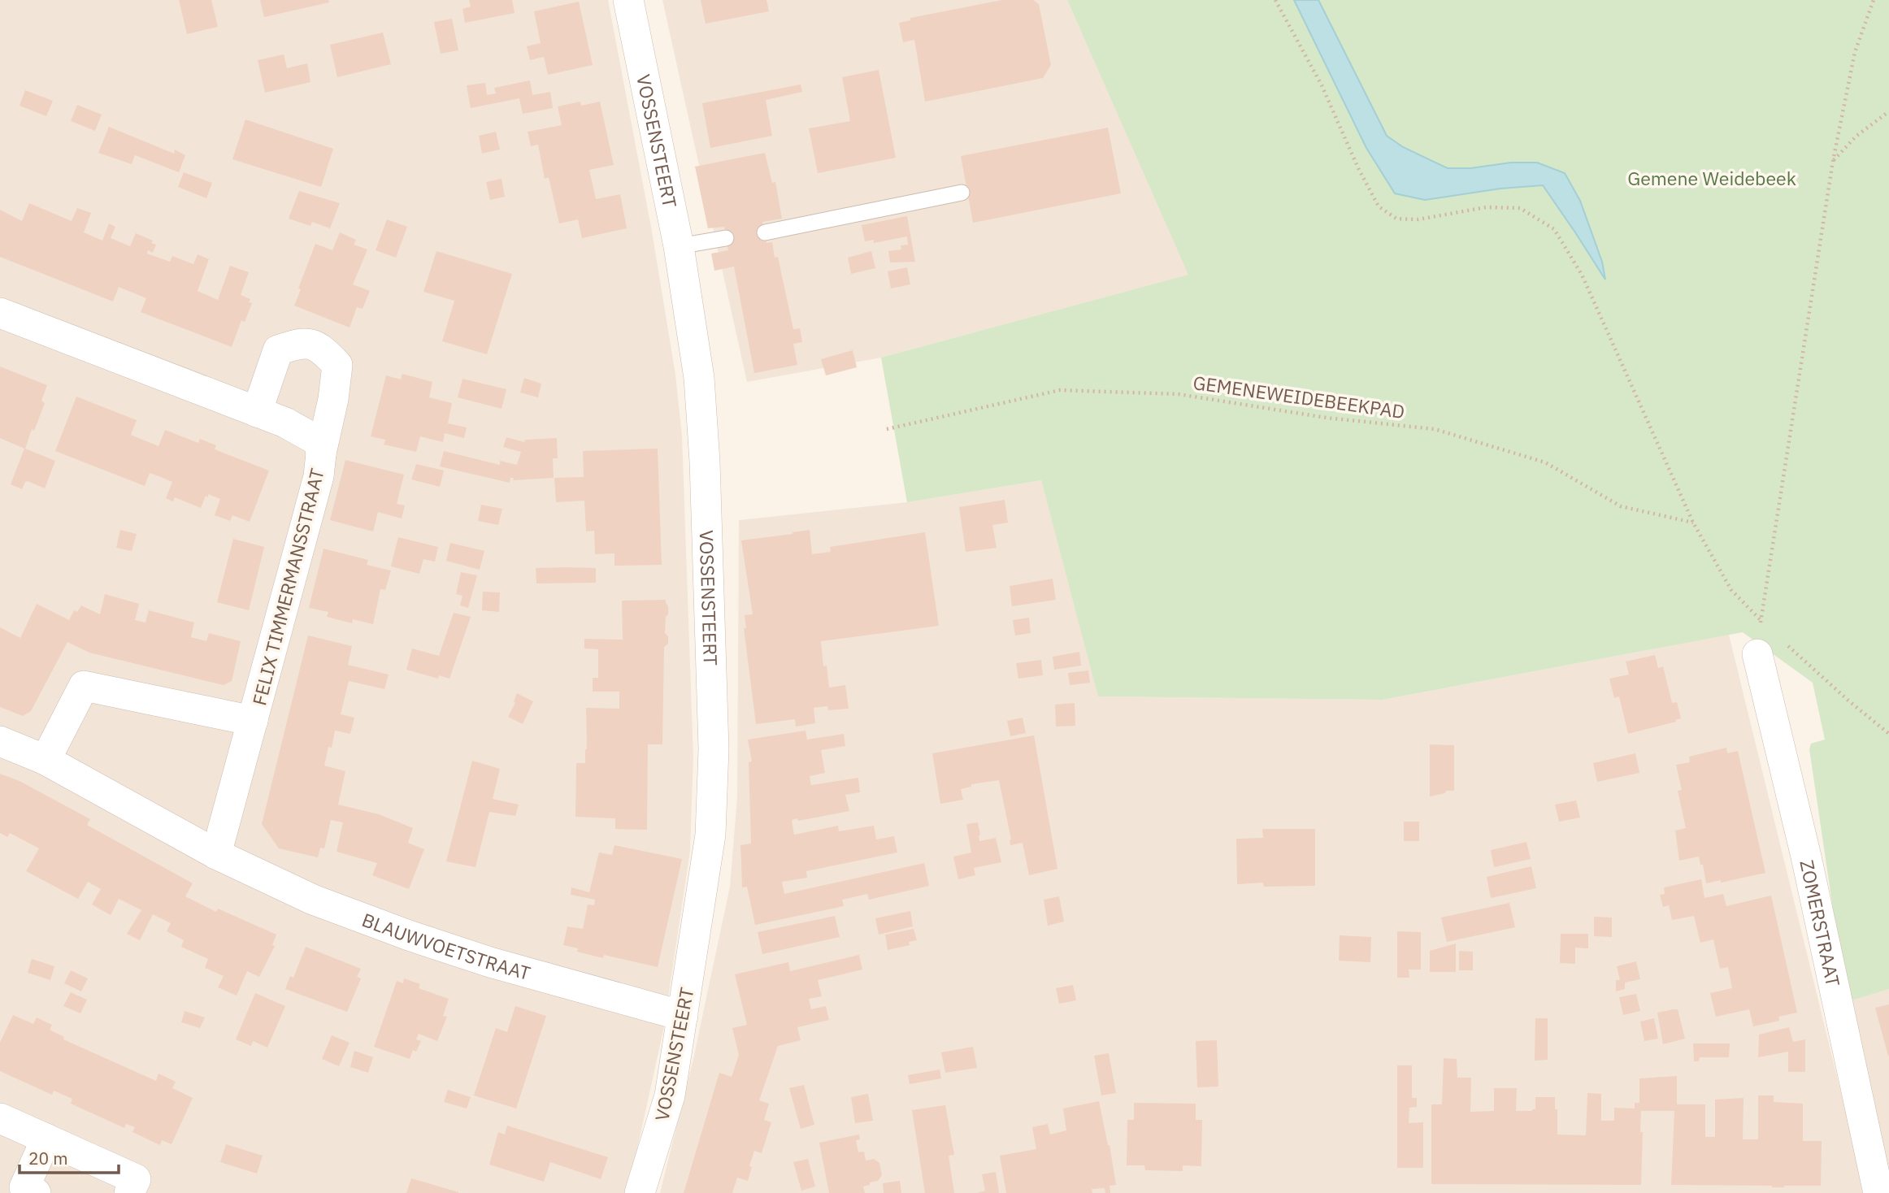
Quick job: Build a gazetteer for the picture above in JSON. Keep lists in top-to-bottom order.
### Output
{
  "streets": {
    "street": [
      "VOSSENSTEERT",
      "FELIX TIMMERMANSSTRAAT",
      "ZOMERSTRAAT",
      "BLAUWVOETSTRAAT"
    ],
    "path": ["GEMENEWEIDEBEEKPAD"]
  },
  "crossings": [
    ["VOSSENSTEERT", "BLAUWVOETSTRAAT"]
  ],
  "parks": ["Gemene Weidebeek"],
  "scale_bar": "20 m"
}
